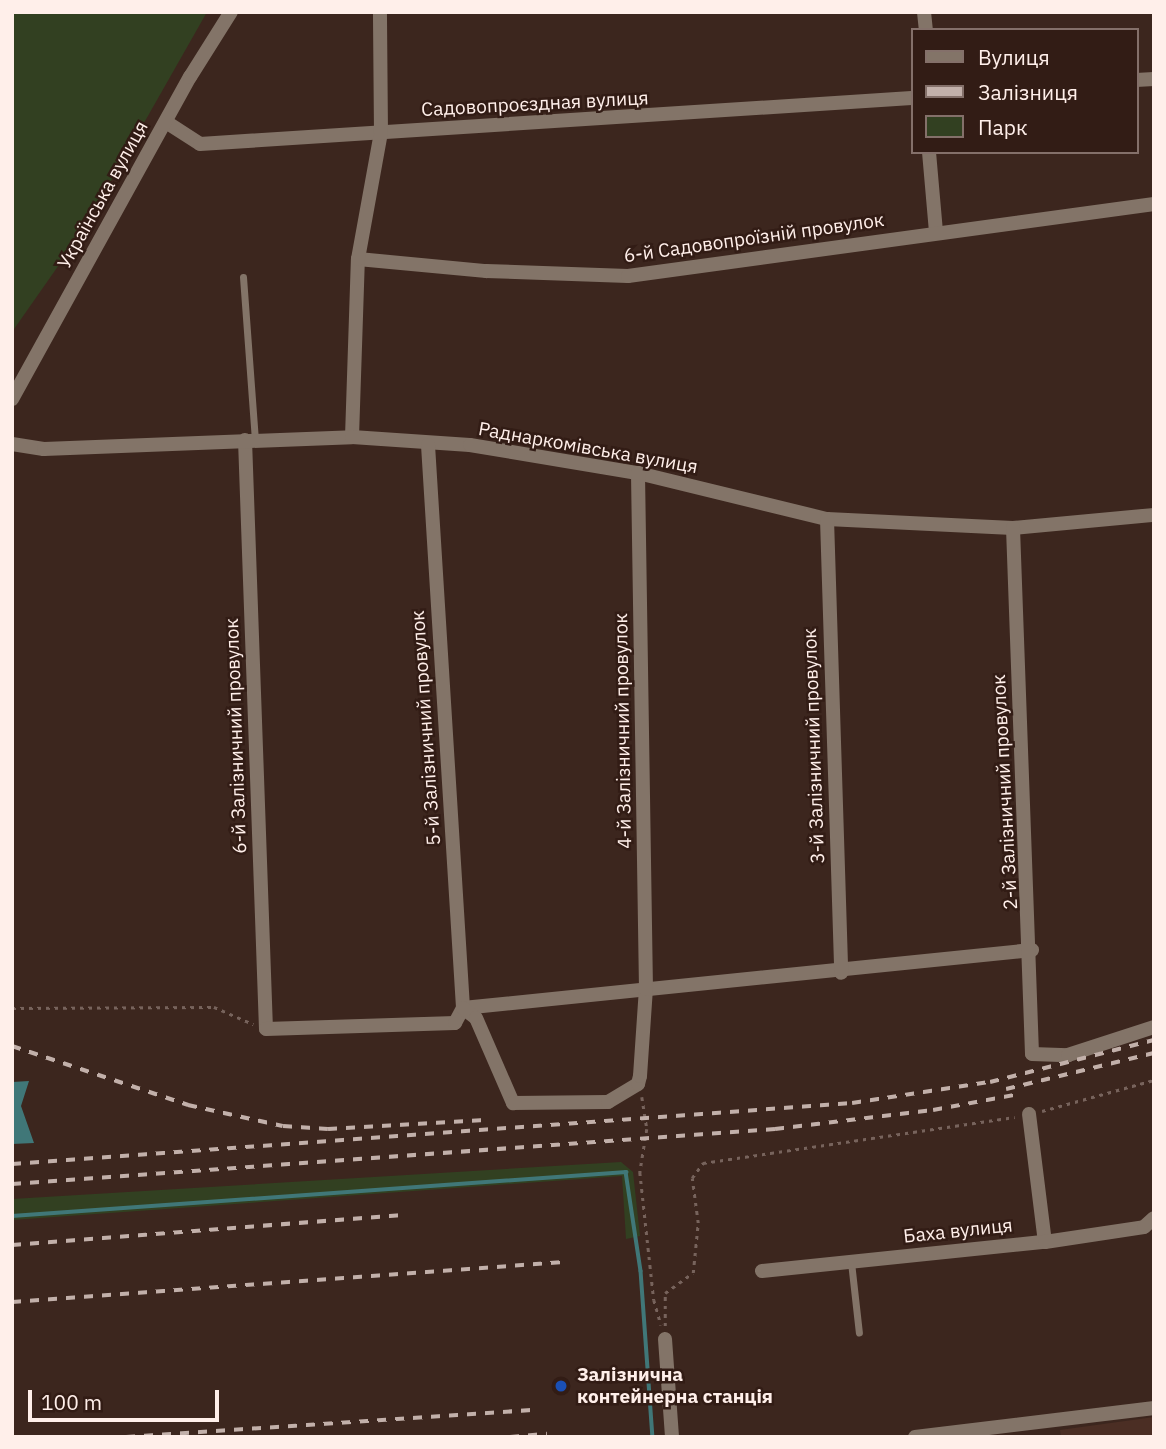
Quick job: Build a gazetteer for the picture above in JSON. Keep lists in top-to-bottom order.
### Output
{
  "streets": {
    "street": [
      "Садовопроєздная вулиця",
      "Українська вулиця",
      "6-й Садовопроїзній провулок",
      "Раднаркомівська вулиця",
      "5-й Залізничний провулок",
      "4-й Залізничний провулок",
      "6-й Залізничний провулок",
      "3-й Залізничний провулок",
      "2-й Залізничний провулок",
      "Баха вулиця"
    ]
  },
  "crossings": [
    ["Садовопроєздная вулиця", "Українська вулиця"],
    ["Раднаркомівська вулиця", "5-й Залізничний провулок"],
    ["Раднаркомівська вулиця", "4-й Залізничний провулок"],
    ["Раднаркомівська вулиця", "6-й Залізничний провулок"],
    ["Раднаркомівська вулиця", "3-й Залізничний провулок"],
    ["Раднаркомівська вулиця", "2-й Залізничний провулок"]
  ],
  "places": ["Залізнична контейнерна станція"],
  "legend": ["Вулиця", "Залізниця", "Парк"],
  "scale_bar": "100 m"
}
